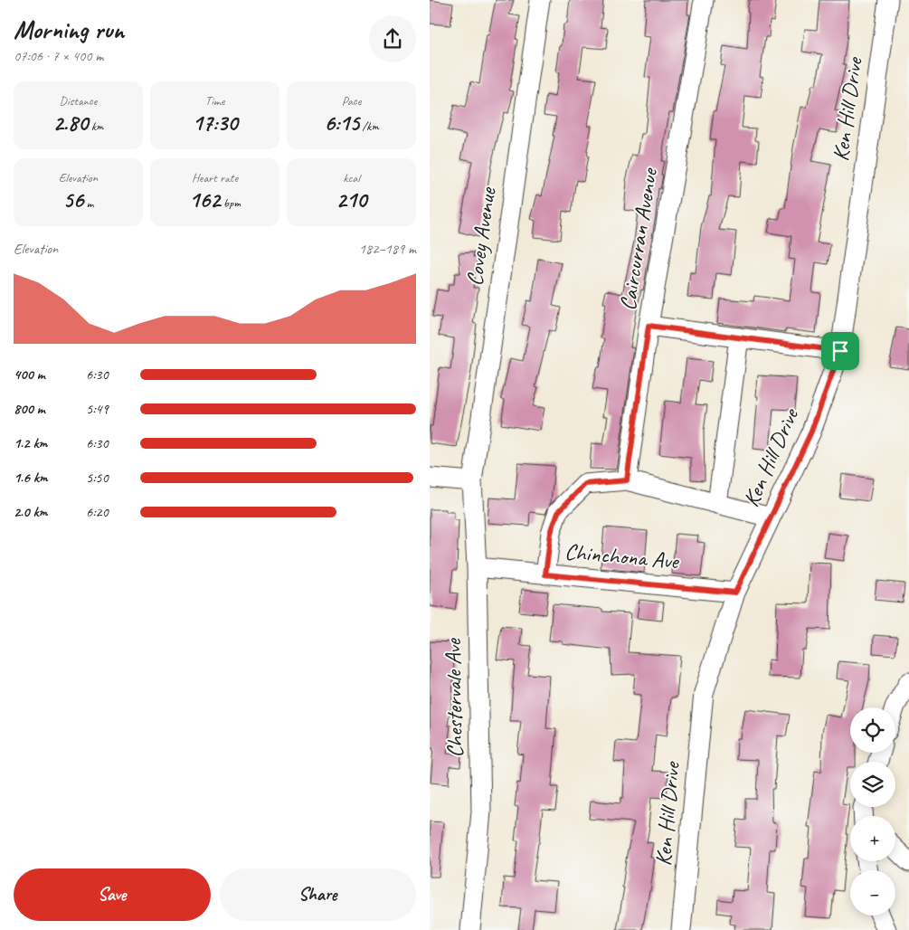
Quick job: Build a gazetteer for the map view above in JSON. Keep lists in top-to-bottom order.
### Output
{
  "streets": {
    "street": [
      "Ken Hill Drive",
      "Covey Avenue",
      "Caircurran Avenue",
      "Chinchona Ave",
      "Chestervale Ave"
    ]
  },
  "crossings": [
    ["Ken Hill Drive", "Caircurran Avenue"],
    ["Ken Hill Drive", "Chinchona Ave"],
    ["Covey Avenue", "Chestervale Ave"],
    ["Chinchona Ave", "Chestervale Ave"]
  ],
  "page": {
    "heading": ["Morning run", "07:06 · 7 × 400 m"],
    "stats": [
      ["Distance", "2.80 km"],
      ["Time", "17:30"],
      ["Pace", "6:15 /km"],
      ["Elevation", "56 m"],
      ["Heart rate", "162 bpm"],
      ["kcal", "210"]
    ],
    "chart": ["Elevation", "182–189 m"],
    "list": [
      {
        "name": "400 m",
        "note": "6:30"
      },
      {
        "name": "800 m",
        "note": "5:49"
      },
      {
        "name": "1.2 km",
        "note": "6:30"
      },
      {
        "name": "1.6 km",
        "note": "5:50"
      },
      {
        "name": "2.0 km",
        "note": "6:20"
      }
    ],
    "map_buttons": ["+", "−"],
    "buttons": ["Save", "Share"]
  }
}
